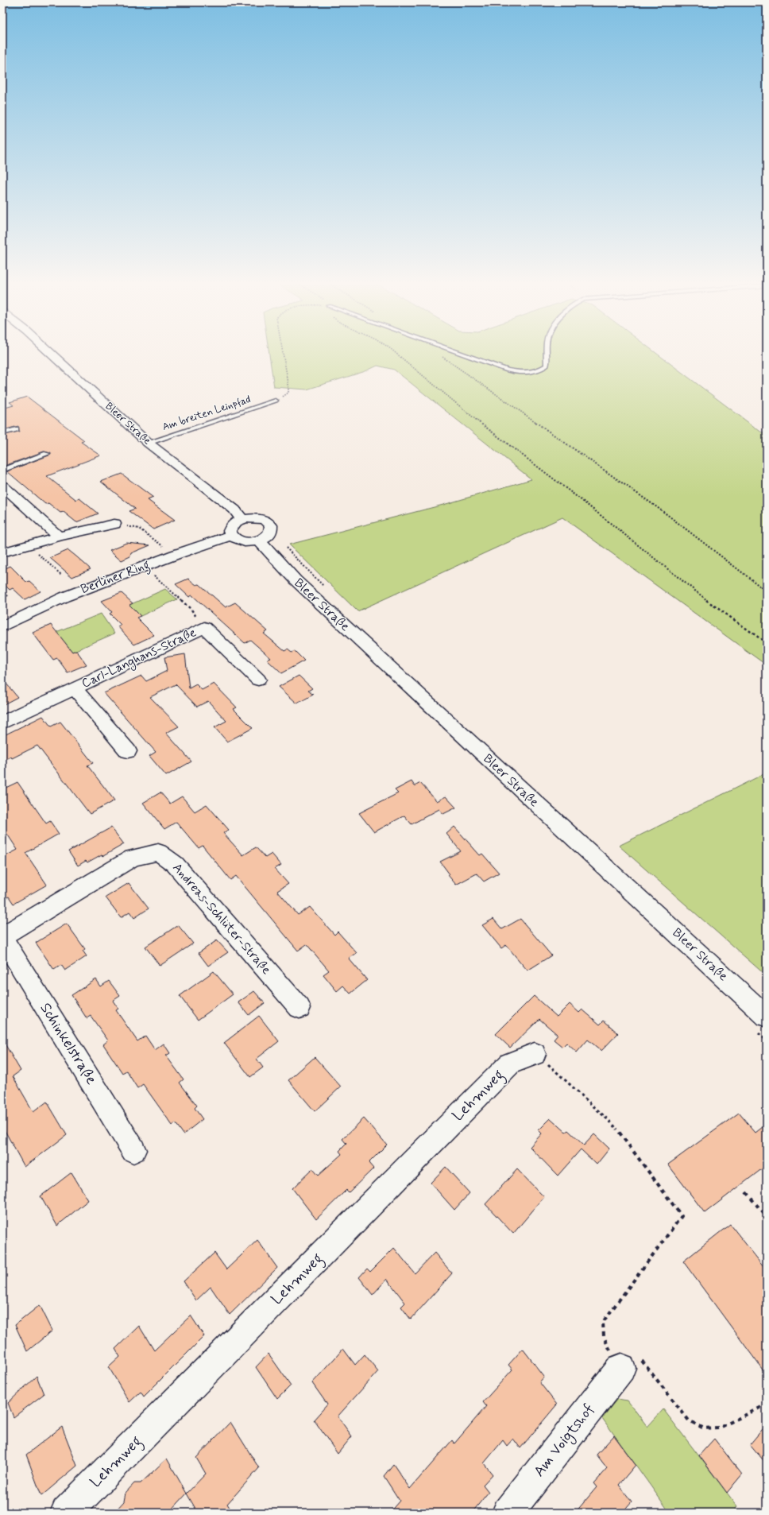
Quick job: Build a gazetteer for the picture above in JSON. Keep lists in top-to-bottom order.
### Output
{
  "streets": {
    "street": [
      "Bleer Straße",
      "Berliner Ring",
      "Carl-Langhans-Straße",
      "Andreas-Schlüter-Straße",
      "Schinkelstraße",
      "Lehmweg",
      "Am Voigtshof"
    ],
    "lane": ["Am breiten Leinpfad"]
  },
  "crossings": [
    ["Am breiten Leinpfad", "Bleer Straße"],
    ["Andreas-Schlüter-Straße", "Schinkelstraße"]
  ]
}
